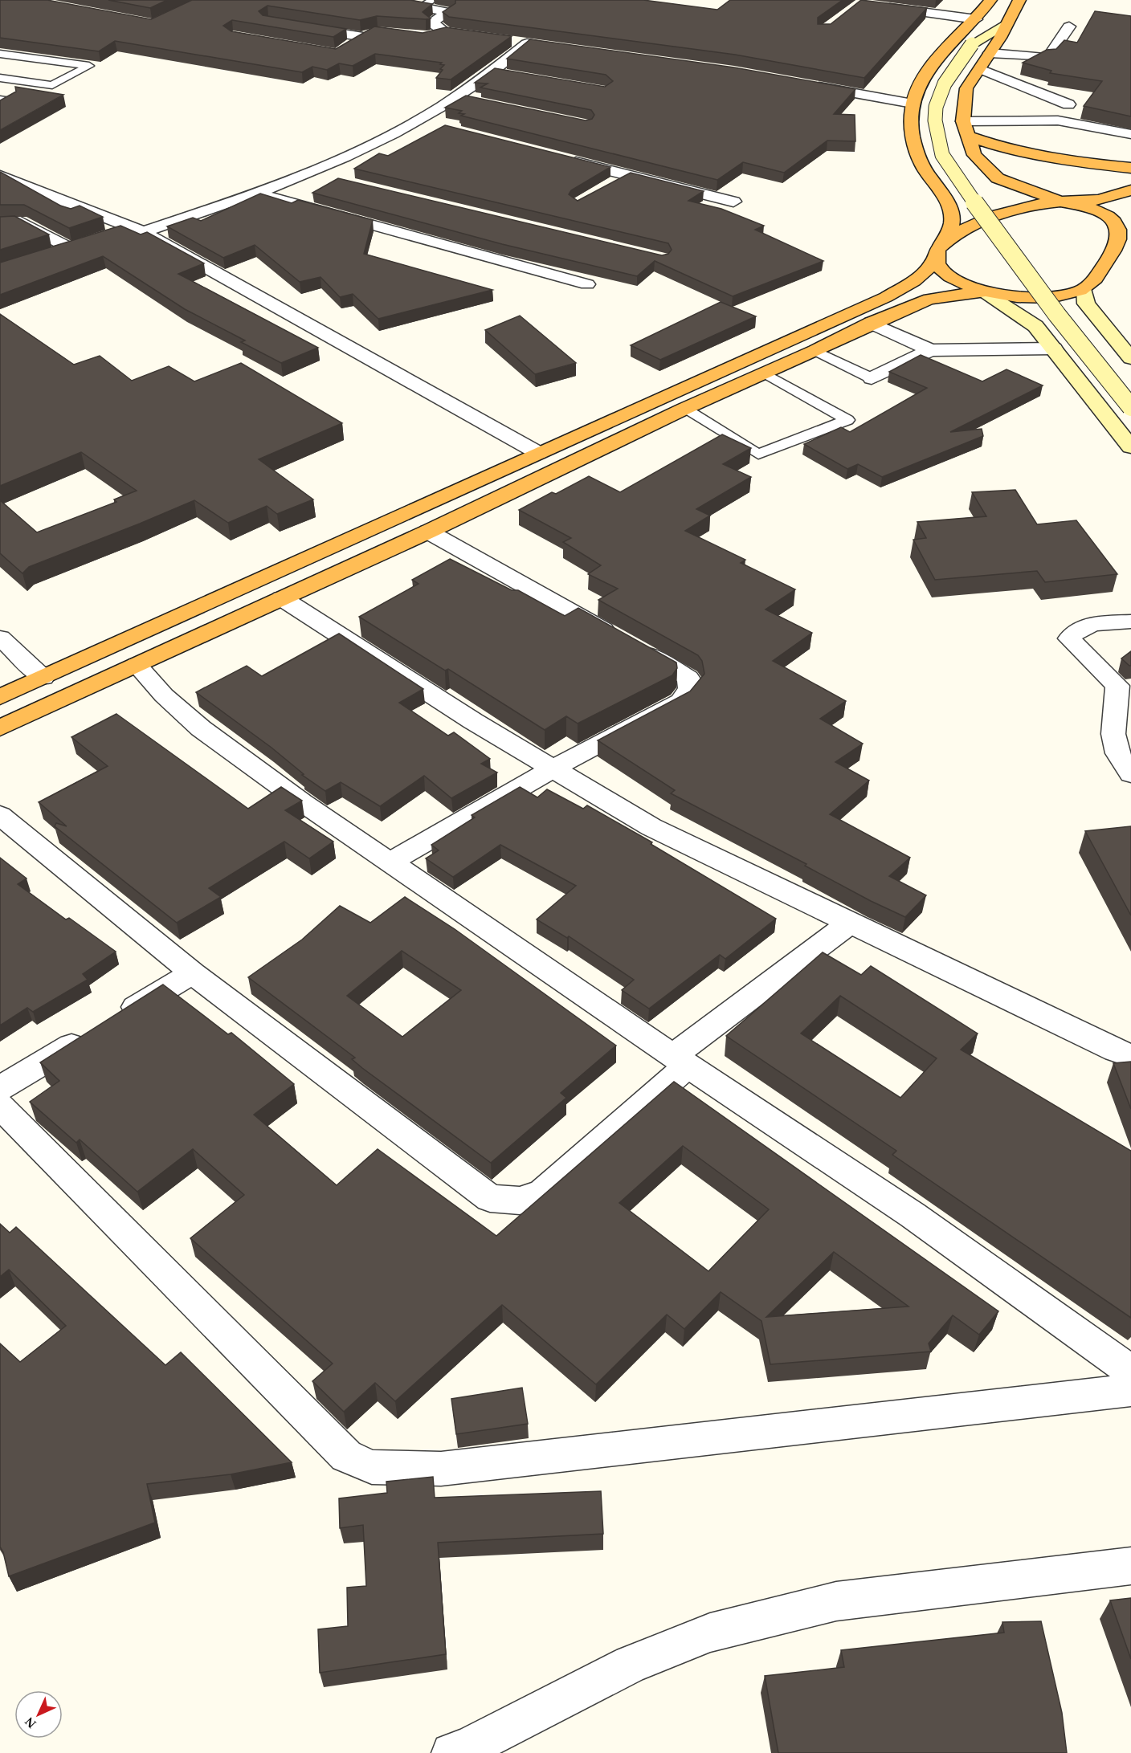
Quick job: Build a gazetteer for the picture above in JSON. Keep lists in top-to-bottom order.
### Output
{
  "north": "bottom left"
}
